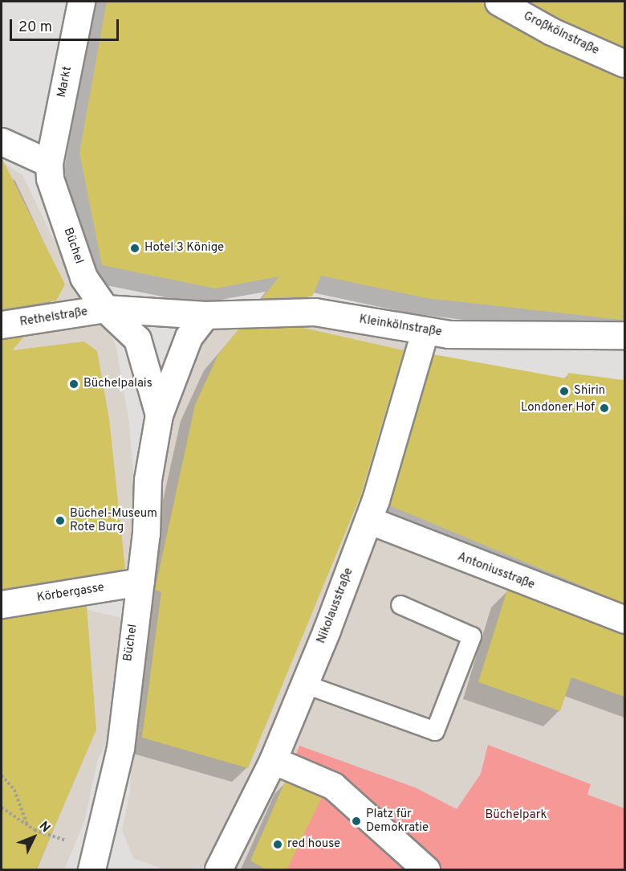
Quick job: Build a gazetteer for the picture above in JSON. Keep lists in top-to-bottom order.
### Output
{
  "streets": {
    "street": [
      "Großkölnstraße",
      "Markt",
      "Büchel",
      "Rethelstraße",
      "Kleinkölnstraße",
      "Antoniusstraße",
      "Körbergasse",
      "Nikolausstraße"
    ]
  },
  "crossings": [
    ["Markt", "Büchel"],
    ["Büchel", "Rethelstraße"],
    ["Büchel", "Kleinkölnstraße"],
    ["Büchel", "Körbergasse"],
    ["Kleinkölnstraße", "Nikolausstraße"],
    ["Antoniusstraße", "Nikolausstraße"]
  ],
  "parks": ["Büchelpark"],
  "places": [
    "Hotel 3 Könige",
    "Büchelpalais",
    "Shirin",
    "Londoner Hof",
    "Büchel-Museum Rote Burg",
    "Platz für Demokratie",
    "red house"
  ],
  "scale_bar": "20 m",
  "north": "top right"
}
